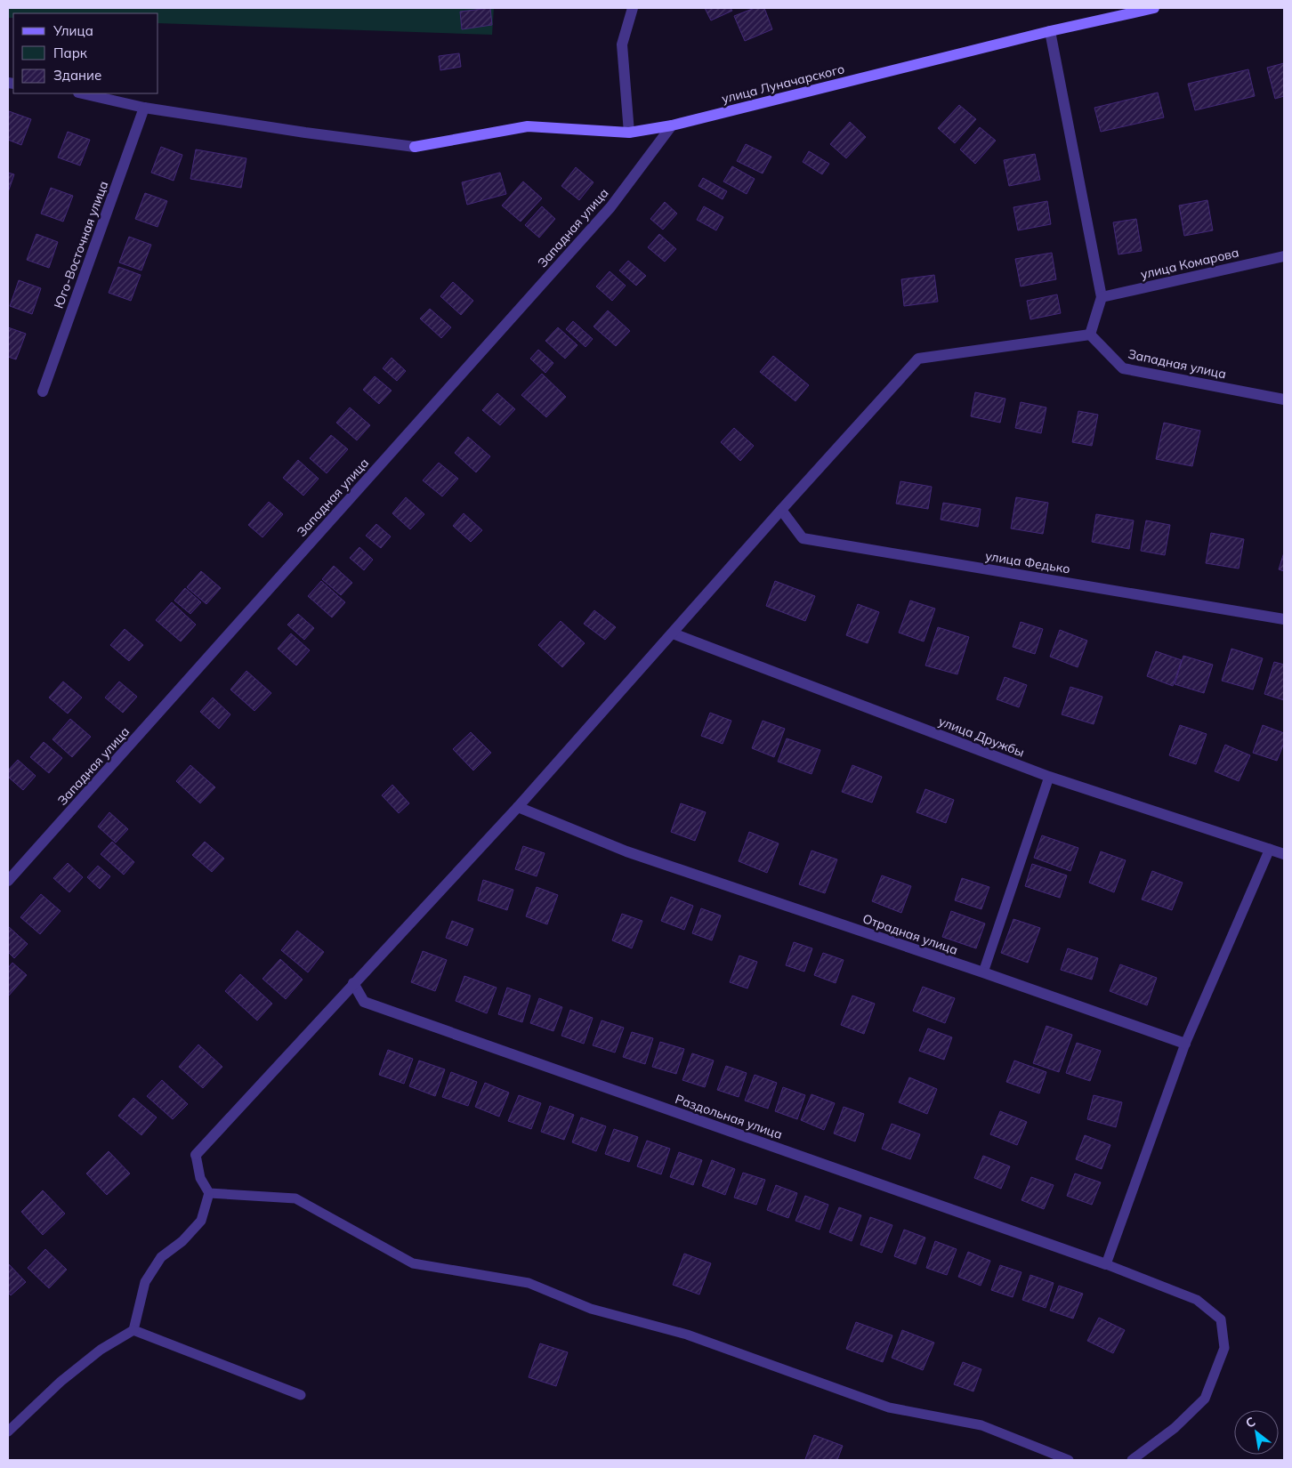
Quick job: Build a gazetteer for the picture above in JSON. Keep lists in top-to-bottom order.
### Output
{
  "streets": {
    "street": [
      "улица Луначарского",
      "Западная улица",
      "Юго-Восточная улица",
      "улица Комарова",
      "улица Федько",
      "улица Дружбы",
      "Отрадная улица",
      "Раздольная улица"
    ]
  },
  "crossings": [
    ["улица Луначарского", "Западная улица"],
    ["улица Луначарского", "Юго-Восточная улица"]
  ],
  "legend": ["Улица", "Парк", "Здание"],
  "north": "top left"
}
